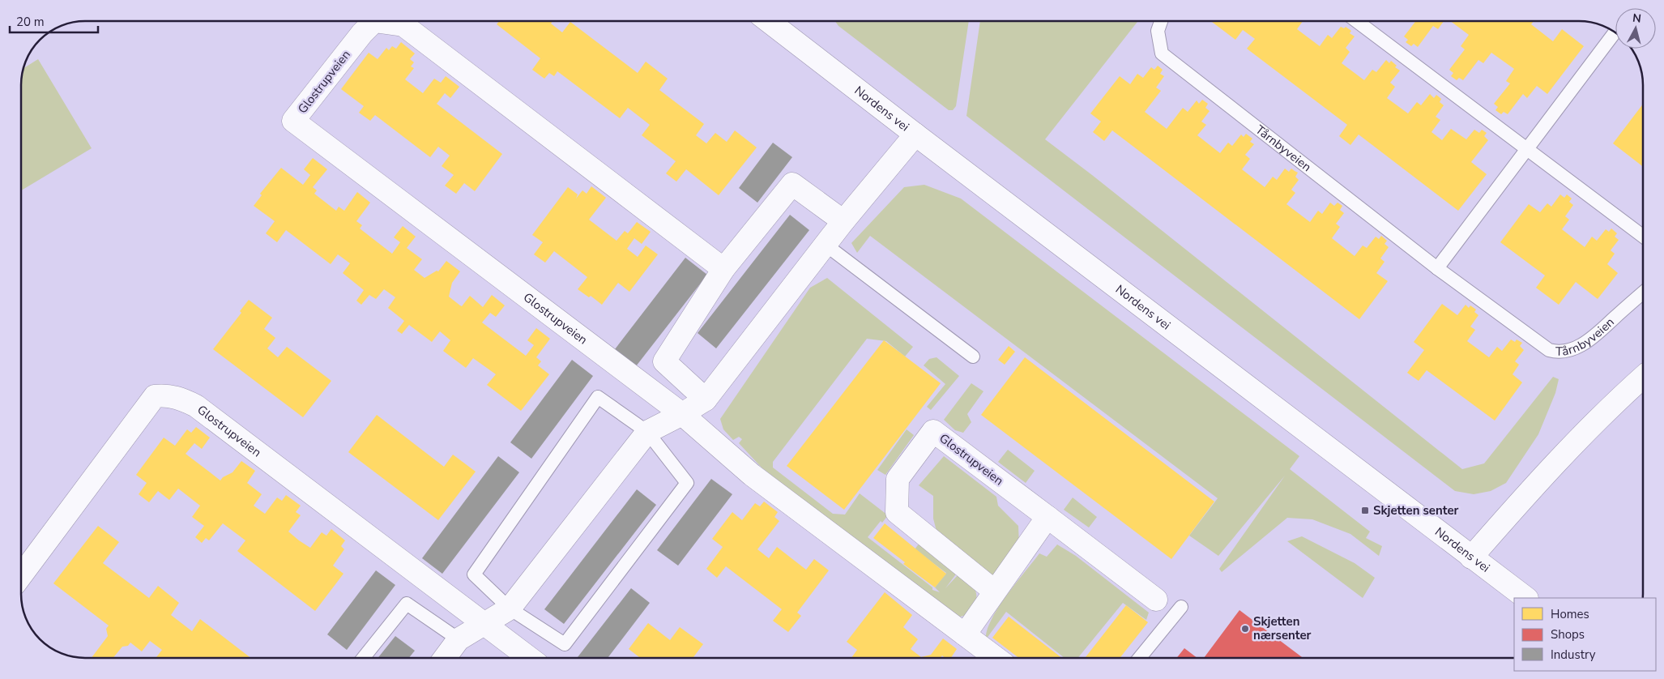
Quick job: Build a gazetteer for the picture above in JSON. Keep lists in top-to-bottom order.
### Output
{
  "streets": {
    "street": ["Glostrupveien", "Nordens vei"],
    "lane": ["Tårnbyveien"]
  },
  "places": {
    "transit": ["Skjetten senter"],
    "other": ["Skjetten nærsenter"]
  },
  "legend": ["Homes", "Shops", "Industry"],
  "scale_bar": "20 m",
  "north": "top"
}
